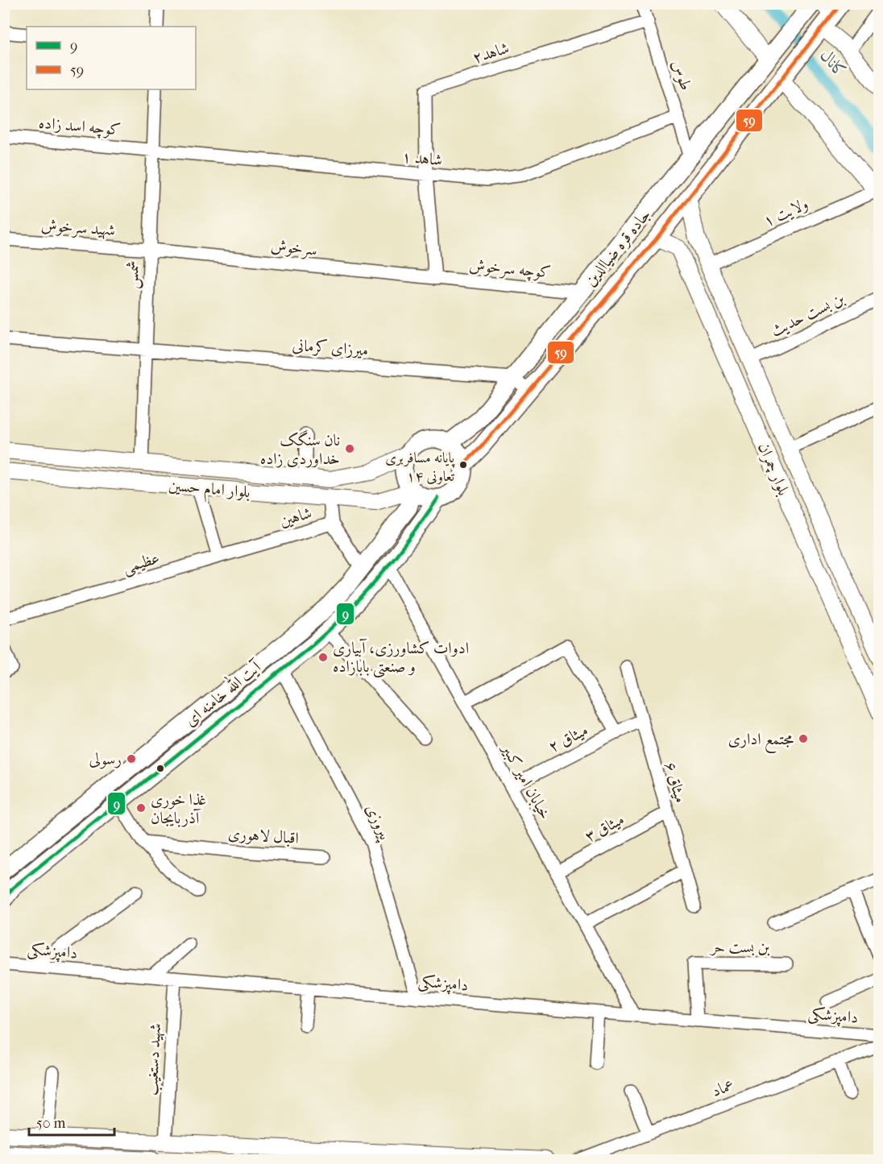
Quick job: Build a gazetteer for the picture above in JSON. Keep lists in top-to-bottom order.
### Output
{
  "streets": {
    "main road": ["جاده قره ضیاالدین", "آیت الله خامنه ای"],
    "street": [
      "شاهد۲",
      "طوس",
      "کوچه اسد زاده",
      "شاهد ۱",
      "ولایت ۱",
      "شهید سرخوش",
      "سرخوش",
      "کوچه سرخوش",
      "شمس",
      "بن بست حدیث",
      "میرزای کرمانی",
      "بلوار چمران",
      "بلوار امام حسین",
      "شاهین",
      "عظیمی",
      "میثاق ۲",
      "خیابان امیر کبیر",
      "میثاق ۶",
      "پیروزی",
      "میثاق ۳",
      "اقبال لاهوری",
      "بن بست حر",
      "دامپزشکی",
      "شهید دستغیب",
      "عماد"
    ]
  },
  "crossings": [
    ["شاهد۲", "طوس"],
    ["شاهد۲", "شاهد ۱"],
    ["طوس", "شاهد ۱"],
    ["طوس", "جاده قره ضیاالدین"],
    ["کوچه اسد زاده", "شاهد ۱"],
    ["کوچه اسد زاده", "شمس"],
    ["شاهد ۱", "شمس"],
    ["ولایت ۱", "بلوار چمران"],
    ["شهید سرخوش", "سرخوش"],
    ["شهید سرخوش", "شمس"],
    ["سرخوش", "کوچه سرخوش"],
    ["سرخوش", "شمس"],
    ["جاده قره ضیاالدین", "کوچه سرخوش"],
    ["جاده قره ضیاالدین", "میرزای کرمانی"],
    ["جاده قره ضیاالدین", "بلوار چمران"],
    ["جاده قره ضیاالدین", "بلوار امام حسین"],
    ["جاده قره ضیاالدین", "آیت الله خامنه ای"],
    ["شمس", "میرزای کرمانی"],
    ["شمس", "بلوار امام حسین"],
    ["بن بست حدیث", "بلوار چمران"],
    ["بلوار امام حسین", "آیت الله خامنه ای"],
    ["شاهین", "عظیمی"],
    ["شاهین", "آیت الله خامنه ای"],
    ["آیت الله خامنه ای", "خیابان امیر کبیر"],
    ["آیت الله خامنه ای", "پیروزی"],
    ["میثاق ۲", "خیابان امیر کبیر"],
    ["میثاق ۲", "میثاق ۶"],
    ["خیابان امیر کبیر", "میثاق ۳"],
    ["خیابان امیر کبیر", "دامپزشکی"],
    ["میثاق ۶", "میثاق ۳"],
    ["پیروزی", "دامپزشکی"],
    ["بن بست حر", "دامپزشکی"],
    ["دامپزشکی", "شهید دستغیب"]
  ],
  "water": ["کانال"],
  "places": [
    "نان سنگک خداوردی زاده",
    "پایانه مسافربری تعاونی ۱۴",
    "ادوات کشاورزی، آبیاری و صنعتی بابازاده",
    "مجتمع اداری",
    "رسولی",
    "غذا خوری آذربایجان"
  ],
  "lines": ["transit line 59", "transit line 9"],
  "legend": ["9", "59"],
  "scale_bar": "50 m"
}
